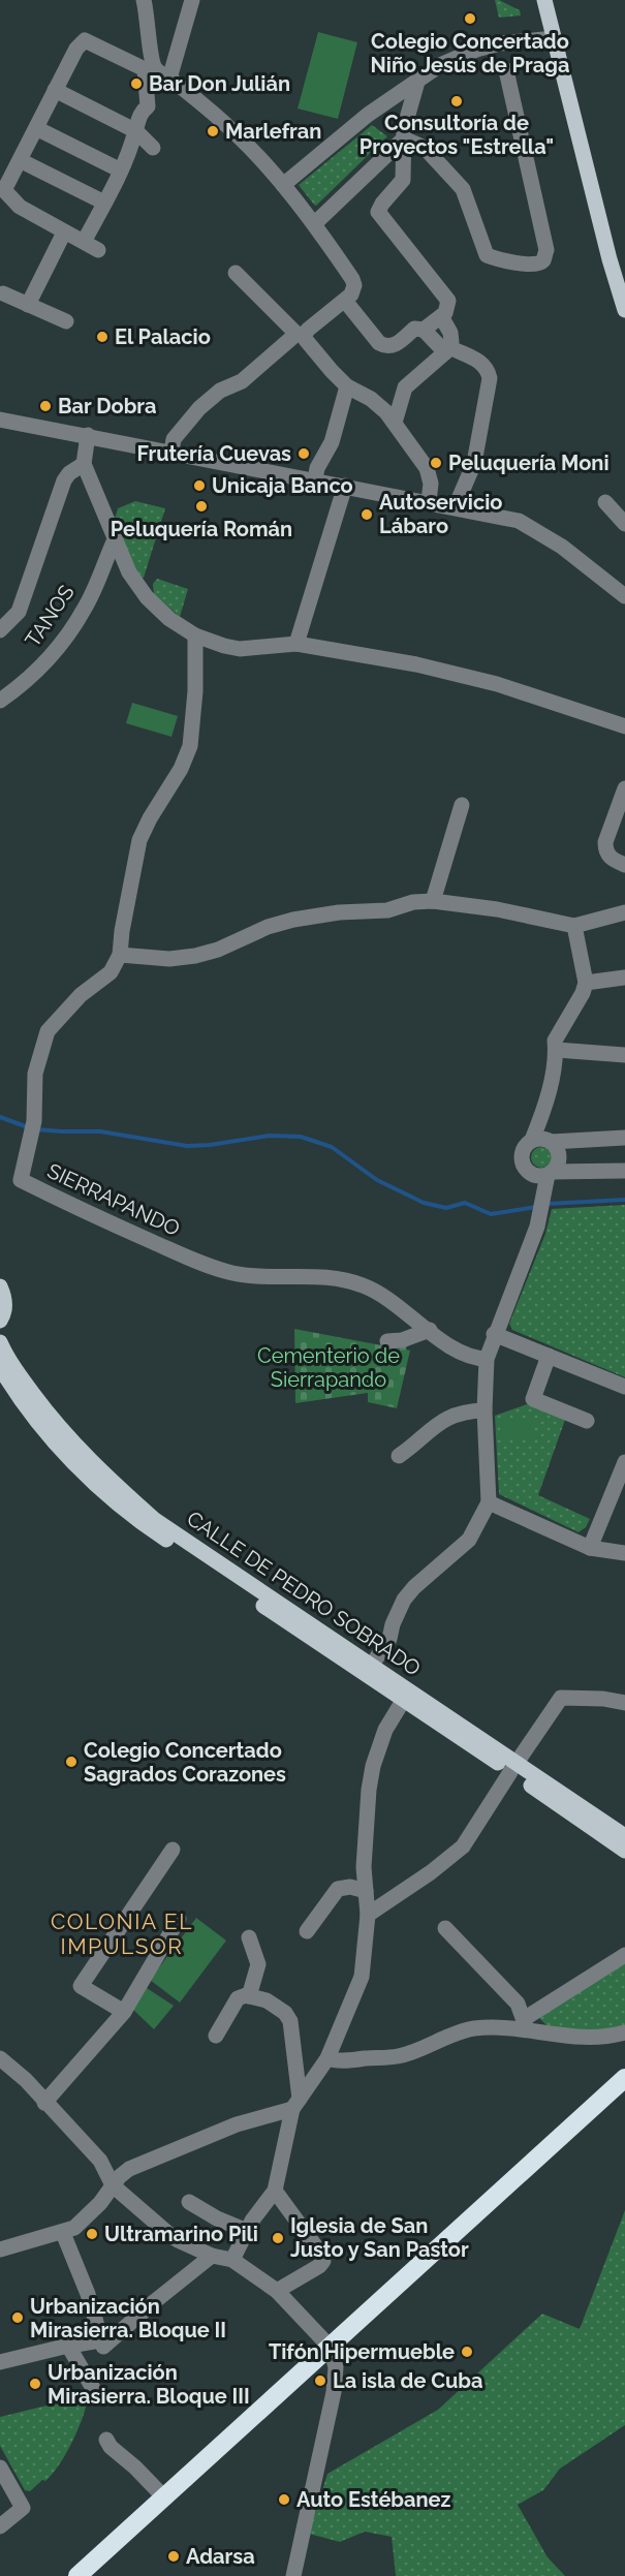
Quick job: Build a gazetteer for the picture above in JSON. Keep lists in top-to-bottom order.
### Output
{
  "streets": {
    "main road": ["CALLE DE PEDRO SOBRADO"],
    "street": ["TANOS", "SIERRAPANDO"]
  },
  "districts": ["COLONIA EL IMPULSOR"],
  "parks": ["Cementerio de Sierrapando"],
  "places": [
    "Colegio Concertado Niño Jesús de Praga",
    "Bar Don Julián",
    "Consultoría de Proyectos \"Estrella\"",
    "Marlefran",
    "El Palacio",
    "Bar Dobra",
    "Frutería Cuevas",
    "Peluquería Moni",
    "Unicaja Banco",
    "Peluquería Román",
    "Autoservicio Lábaro",
    "Colegio Concertado Sagrados Corazones",
    "Ultramarino Pili",
    "Iglesia de San Justo y San Pastor",
    "Urbanización Mirasierra. Bloque II",
    "Tifón Hipermueble",
    "La isla de Cuba",
    "Urbanización Mirasierra. Bloque III",
    "Auto Estébanez",
    "Adarsa"
  ]
}
